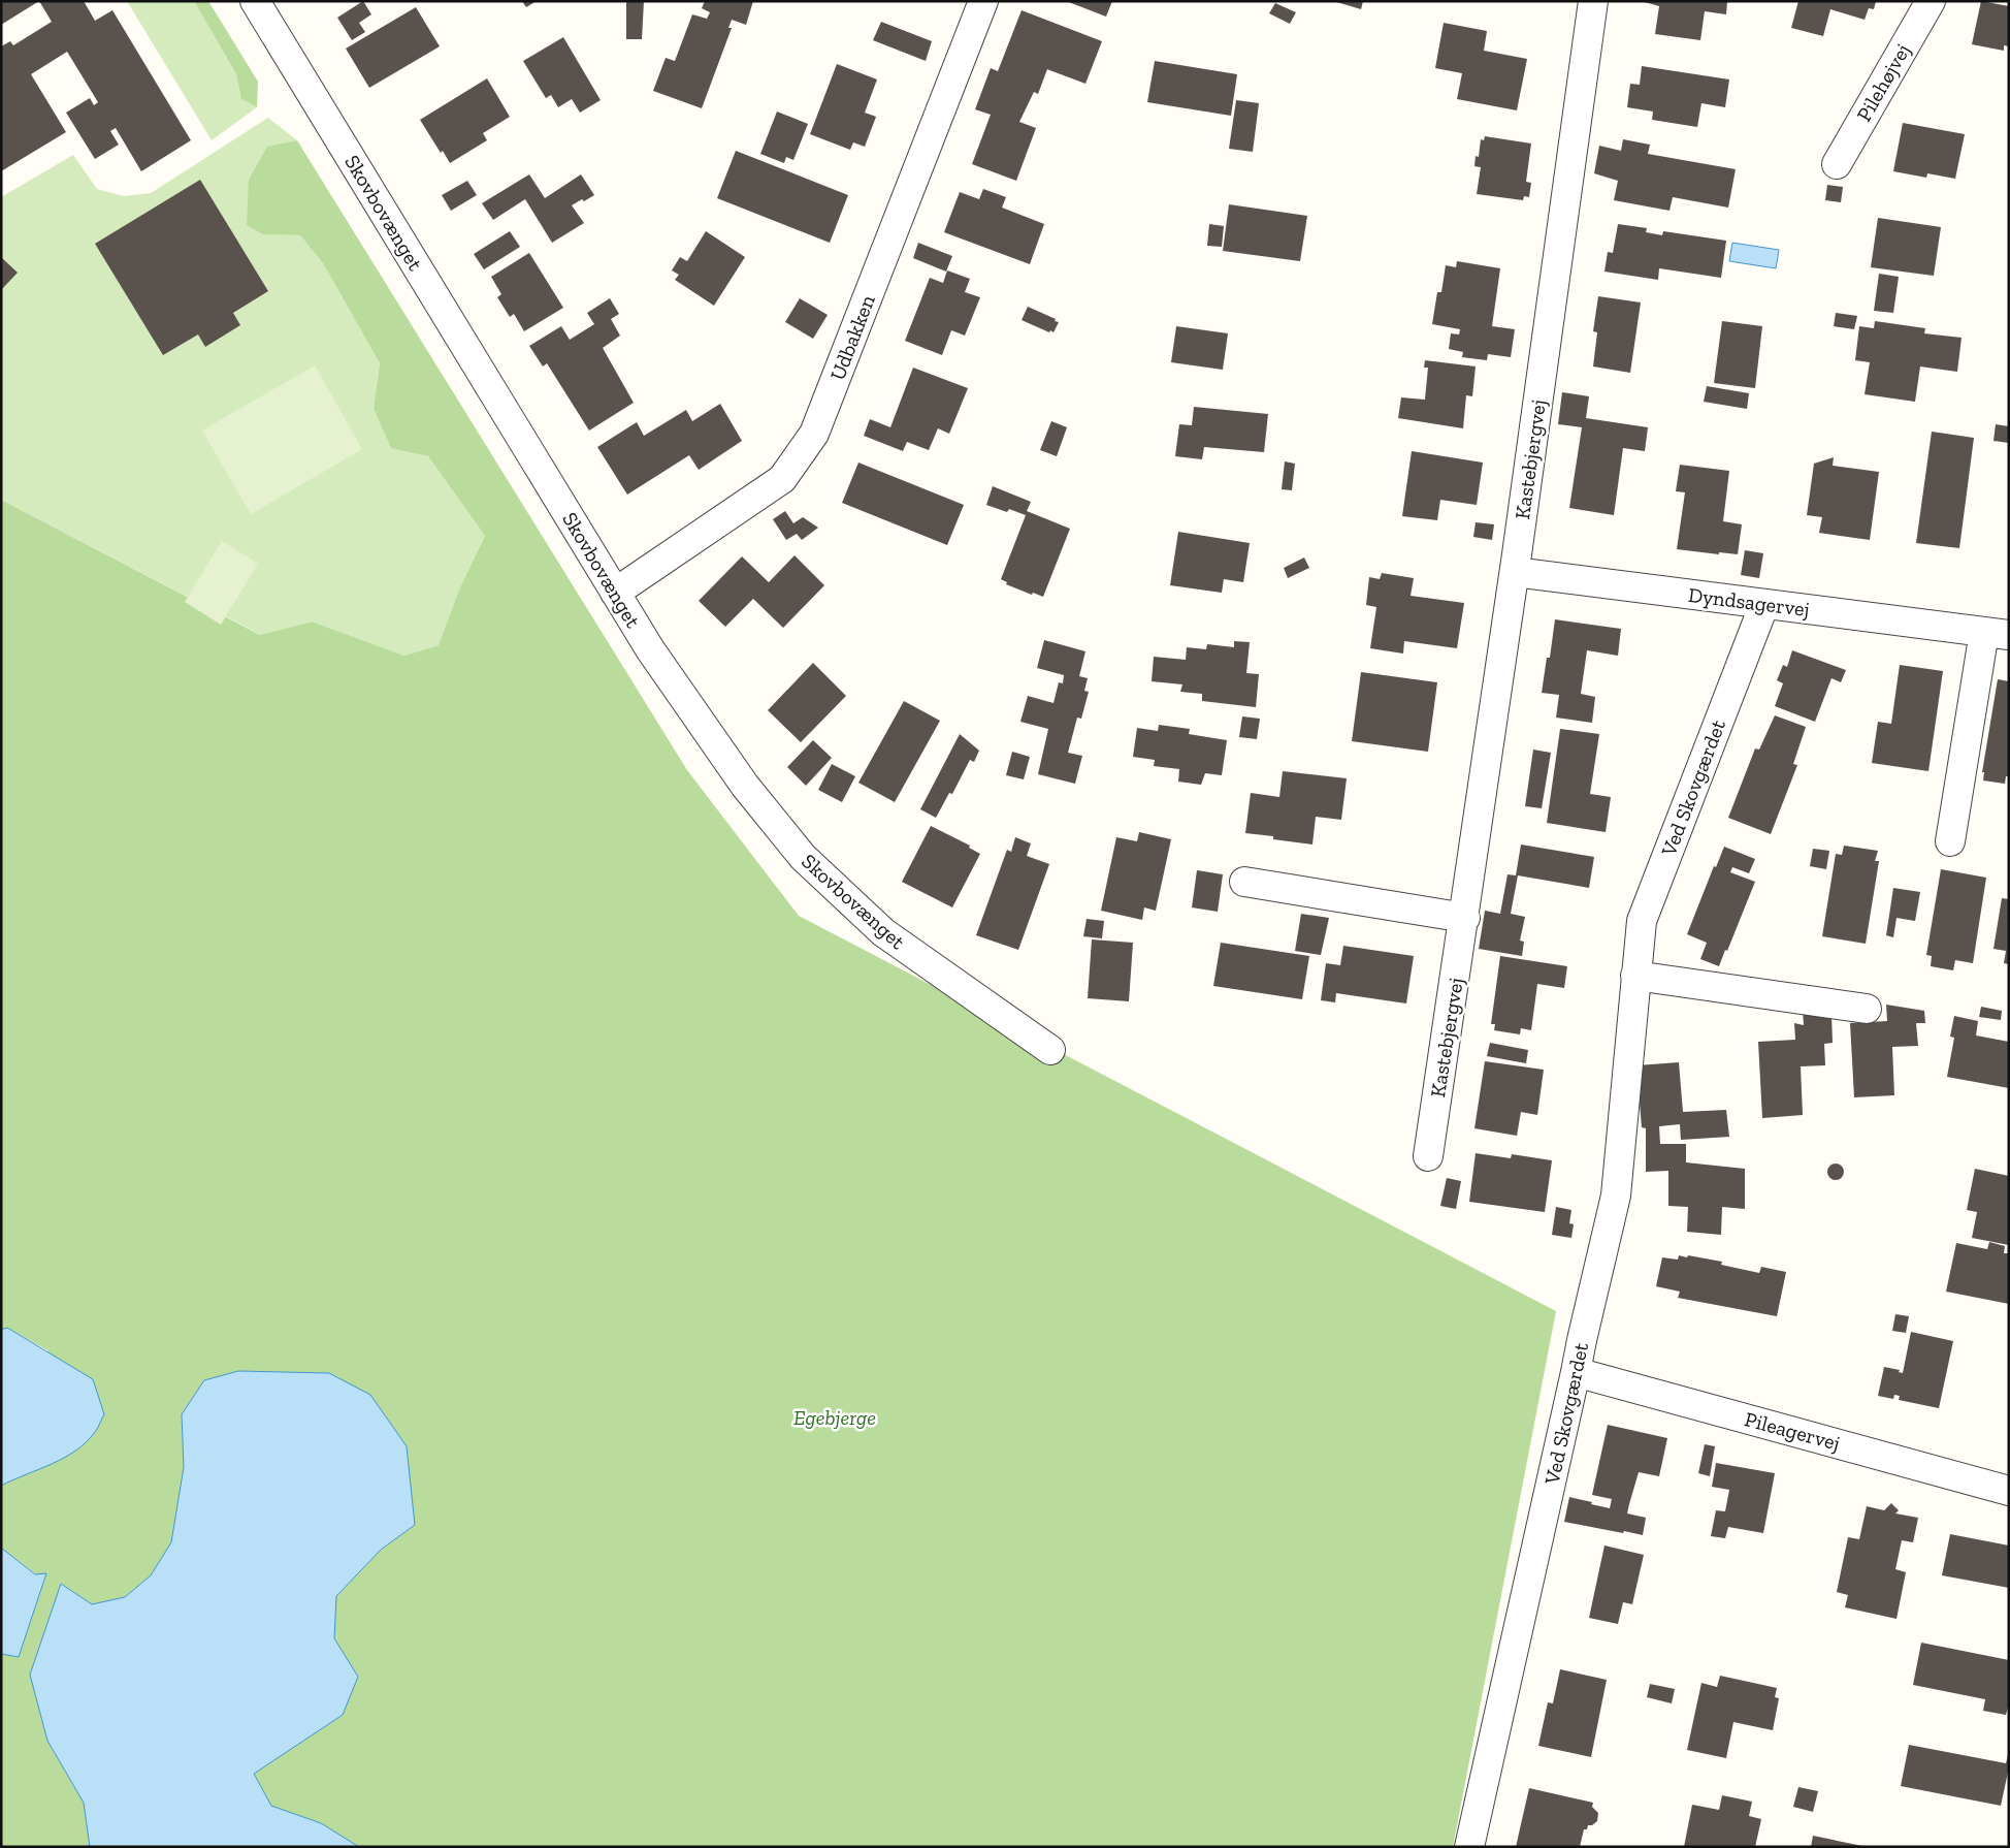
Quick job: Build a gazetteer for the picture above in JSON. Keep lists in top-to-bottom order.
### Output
{
  "streets": {
    "street": [
      "Pilehøjvej",
      "Skovbovænget",
      "Udbakken",
      "Kastebjergvej",
      "Dyndsagervej",
      "Ved Skovgærdet",
      "Pileagervej"
    ]
  },
  "crossings": [
    ["Skovbovænget", "Udbakken"],
    ["Kastebjergvej", "Dyndsagervej"],
    ["Dyndsagervej", "Ved Skovgærdet"],
    ["Ved Skovgærdet", "Pileagervej"]
  ],
  "parks": ["Egebjerge"]
}
